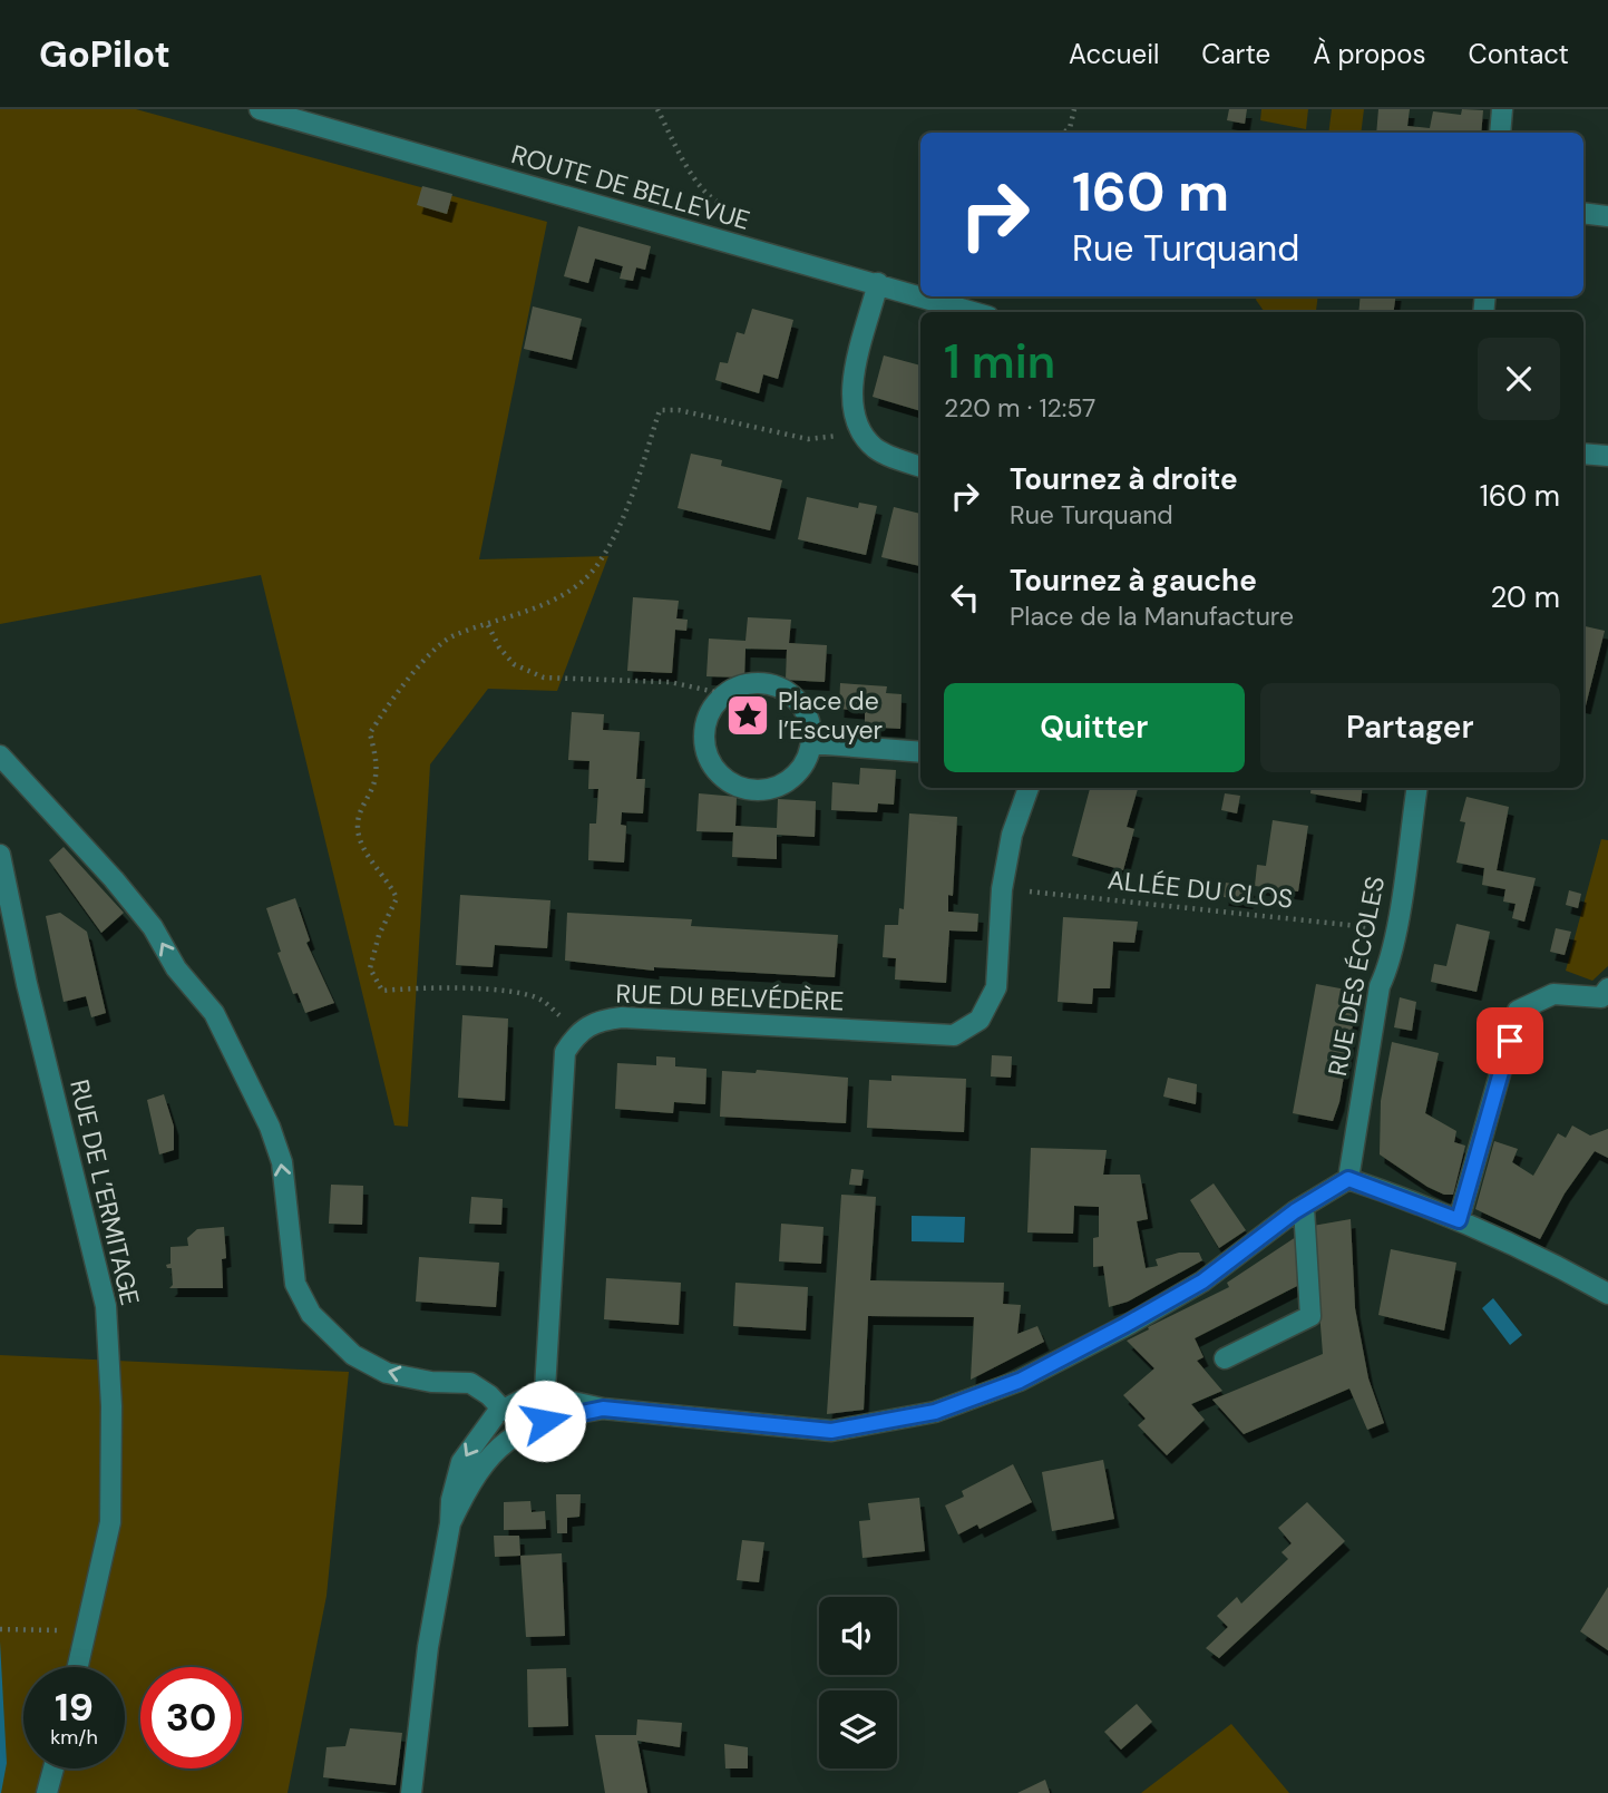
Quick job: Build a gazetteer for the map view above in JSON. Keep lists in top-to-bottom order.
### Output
{
  "streets": {
    "street": [
      "ROUTE DE BELLEVUE",
      "RUE DES ÉCOLES",
      "RUE DU BELVÉDÈRE",
      "RUE DE L’ERMITAGE"
    ],
    "path": ["ALLÉE DU CLOS"]
  },
  "crossings": [
    ["ALLÉE DU CLOS", "RUE DES ÉCOLES"],
    ["ALLÉE DU CLOS", "RUE DU BELVÉDÈRE"]
  ],
  "places": {
    "place": ["Place de l’Escuyer"]
  },
  "page": {
    "header": "GoPilot",
    "nav": [
      "Accueil",
      "Carte",
      "À propos",
      "Contact"
    ],
    "turn": ["160 m", "Rue Turquand"],
    "heading": ["1 min", "220 m · 12:57"],
    "list": [
      {
        "name": "Tournez à droite",
        "note": "Rue Turquand",
        "value": "160 m"
      },
      {
        "name": "Tournez à gauche",
        "note": "Place de la Manufacture",
        "value": "20 m"
      }
    ],
    "buttons": ["Quitter", "Partager"],
    "speed": "19 km/h",
    "limit": "30"
  }
}
